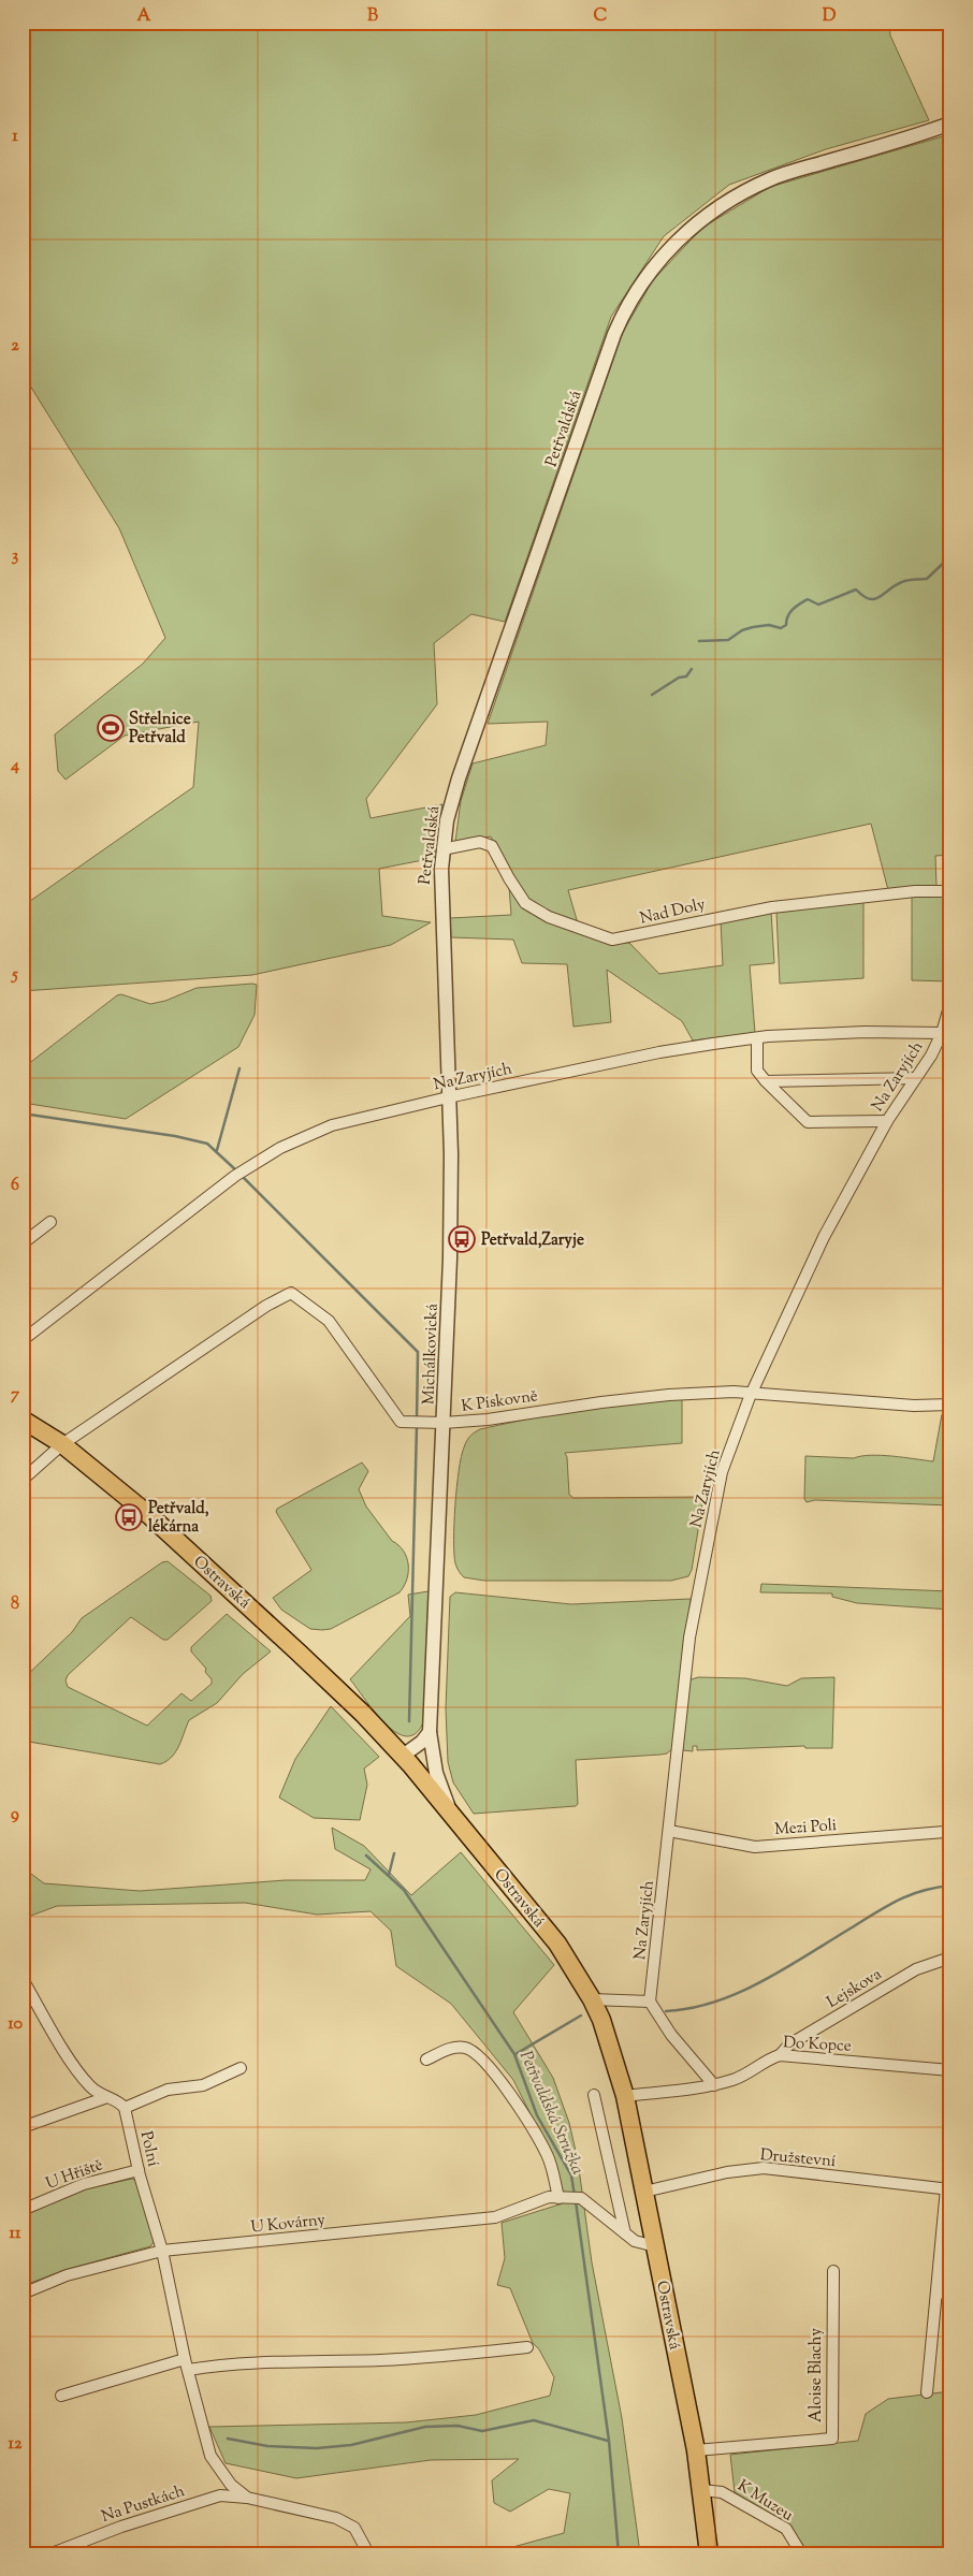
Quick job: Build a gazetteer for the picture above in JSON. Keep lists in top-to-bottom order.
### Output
{
  "streets": {
    "main road": ["Ostravská"],
    "street": [
      "Petřvaldská",
      "Nad Doly",
      "Na Zaryjích",
      "Michálkovická",
      "K Pískovně",
      "Mezi Poli",
      "Lejskova",
      "Do Kopce",
      "Polní",
      "Družstevní",
      "U Hřiště",
      "U Kovárny",
      "Aloise Blachy",
      "K Muzeu",
      "Na Pustkách"
    ]
  },
  "crossings": [
    ["Petřvaldská", "Nad Doly"],
    ["Petřvaldská", "Michálkovická"],
    ["Na Zaryjích", "Michálkovická"],
    ["Na Zaryjích", "K Pískovně"],
    ["Na Zaryjích", "Mezi Poli"],
    ["Michálkovická", "K Pískovně"],
    ["Michálkovická", "Ostravská"],
    ["K Pískovně", "Ostravská"],
    ["Ostravská", "Do Kopce"],
    ["Ostravská", "Družstevní"],
    ["Ostravská", "U Kovárny"],
    ["Ostravská", "Aloise Blachy"],
    ["Ostravská", "K Muzeu"],
    ["Lejskova", "Do Kopce"],
    ["Polní", "U Hřiště"],
    ["Polní", "U Kovárny"],
    ["Polní", "Na Pustkách"]
  ],
  "water": ["Petřvaldská Stružka"],
  "places": {
    "sports": ["Střelnice Petřvald"],
    "bus stop": ["Petřvald,Zaryje", "Petřvald, lékárna"]
  },
  "grid": {
    "columns": [
      "A",
      "B",
      "C",
      "D"
    ],
    "rows": [
      "1",
      "2",
      "3",
      "4",
      "5",
      "6",
      "7",
      "8",
      "9",
      "10",
      "11",
      "12"
    ]
  }
}
